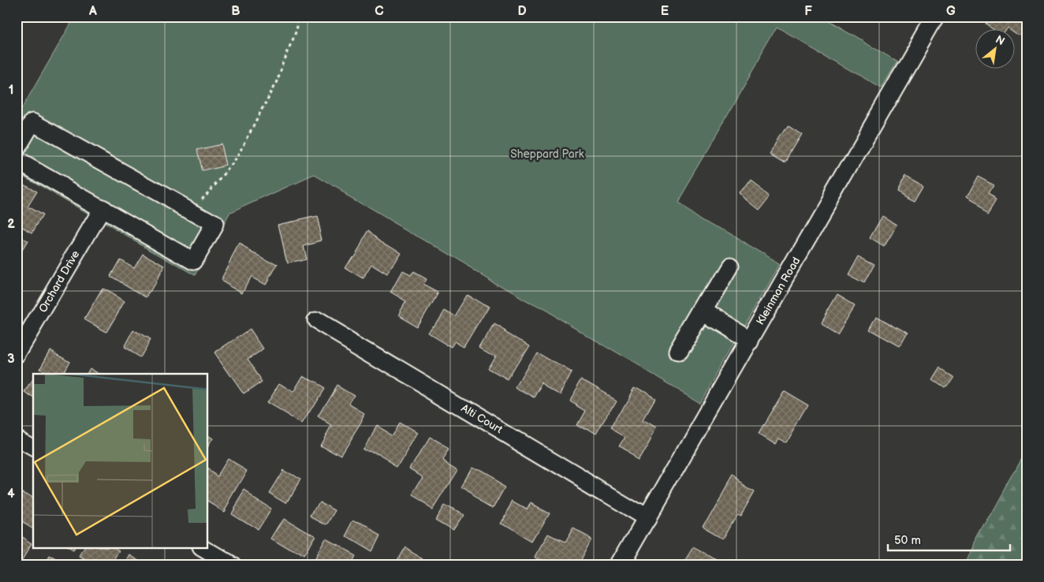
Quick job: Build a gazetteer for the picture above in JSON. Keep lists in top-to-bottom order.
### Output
{
  "streets": {
    "street": ["Orchard Drive", "Kleinman Road", "Alti Court"]
  },
  "crossings": [
    ["Kleinman Road", "Alti Court"]
  ],
  "parks": ["Sheppard Park"],
  "scale_bar": "50 m",
  "north": "top right",
  "grid": {
    "columns": [
      "A",
      "B",
      "C",
      "D",
      "E",
      "F",
      "G"
    ],
    "rows": [
      "1",
      "2",
      "3",
      "4"
    ]
  }
}
